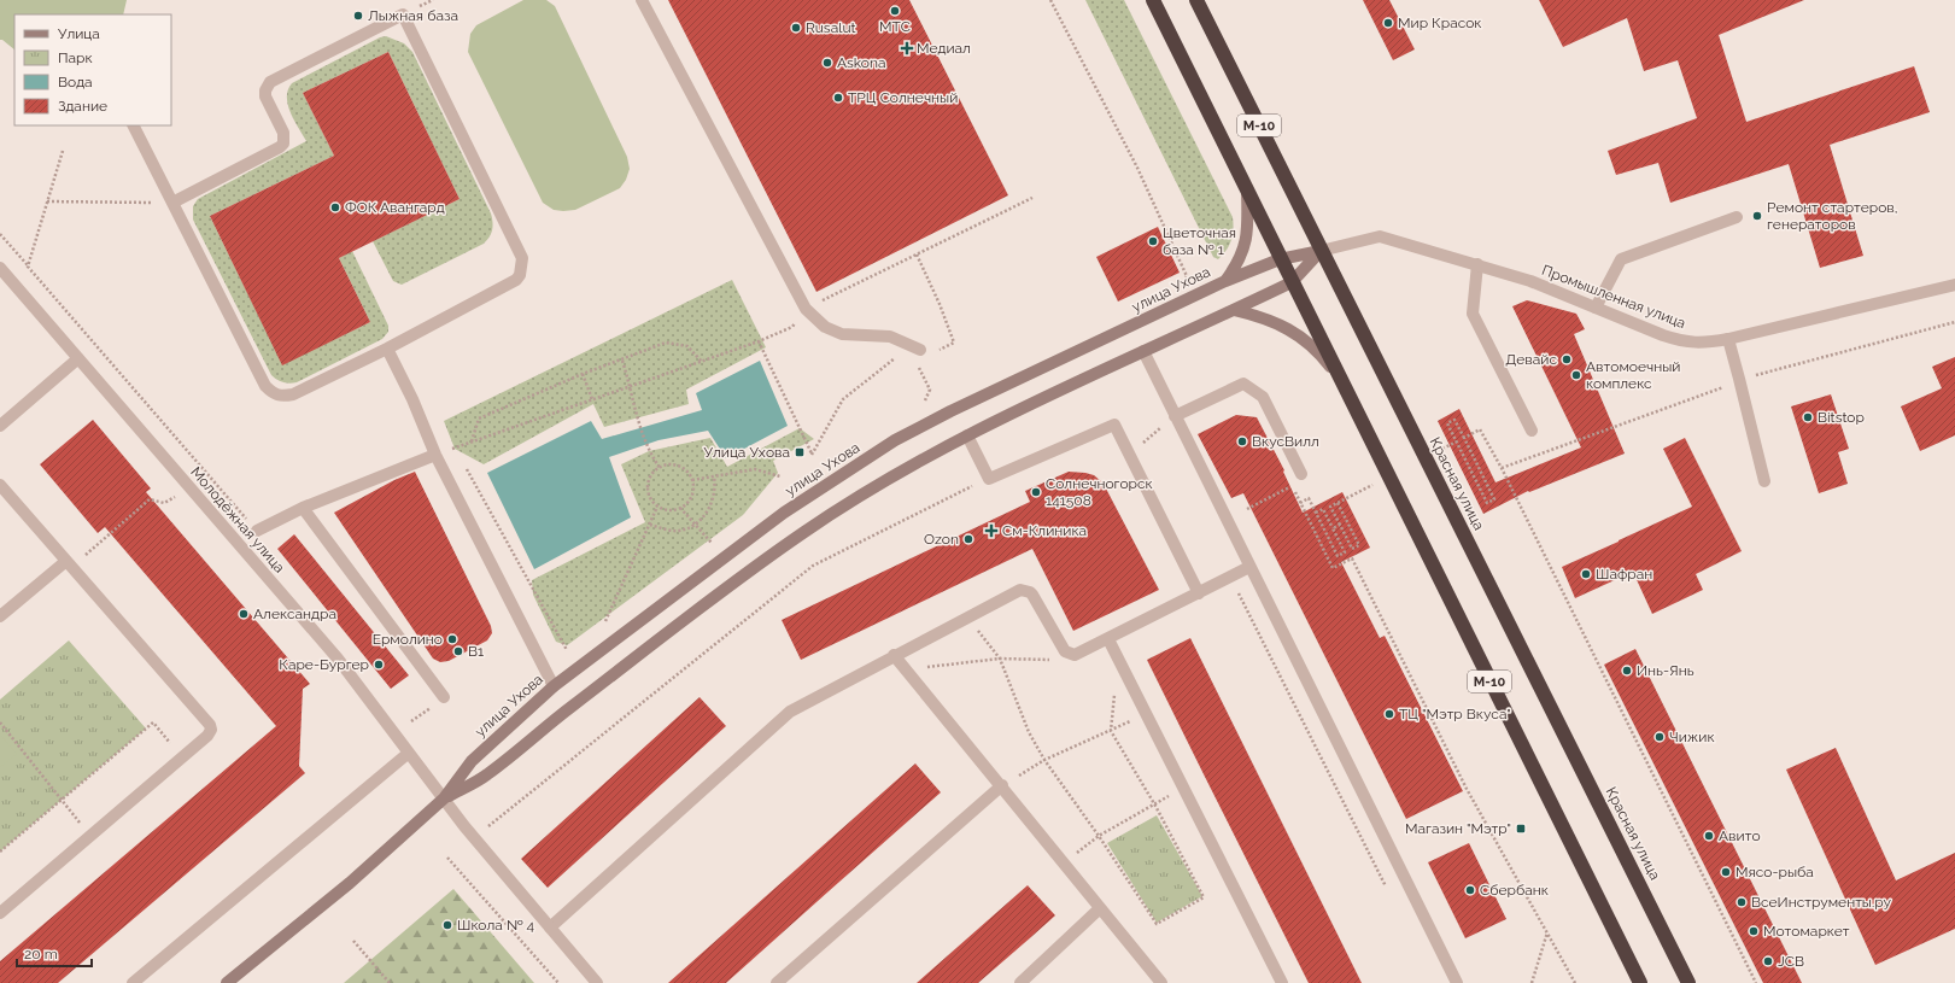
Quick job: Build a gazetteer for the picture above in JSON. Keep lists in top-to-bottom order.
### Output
{
  "streets": {
    "highway": ["М-10", "Красная улица"],
    "street": ["улица Ухова", "Промышленная улица", "Молодёжная улица"]
  },
  "crossings": [
    ["М-10", "улица Ухова"],
    ["улица Ухова", "Промышленная улица"],
    ["улица Ухова", "Красная улица"],
    ["улица Ухова", "Молодёжная улица"],
    ["Промышленная улица", "Красная улица"]
  ],
  "places": {
    "other": [
      "МТС",
      "Лыжная база",
      "Мир Красок",
      "Rusalut",
      "Askona",
      "ТРЦ Солнечный",
      "ФОК Авангард",
      "Ремонт стартеров, генераторов",
      "Цветочная база № 1",
      "Девайс",
      "Автомоечный комплекс",
      "Bitstop",
      "ВкусВилл",
      "Солнечногорск 141508",
      "Ozon",
      "Шафран",
      "Александра",
      "Ермолино",
      "В1",
      "Каре-Бургер",
      "Инь-Янь",
      "ТЦ \"Мэтр Вкуса\"",
      "Чижик",
      "Авито",
      "Мясо-рыба",
      "Сбербанк",
      "ВсеИнструменты.ру",
      "Школа № 4",
      "Мотомаркет",
      "JCB"
    ],
    "health": ["Медиал", "См-Клиника"],
    "transit": ["Улица Ухова", "Магазин \"Мэтр\""]
  },
  "legend": [
    "Улица",
    "Парк",
    "Вода",
    "Здание"
  ],
  "scale_bar": "20 m"
}
